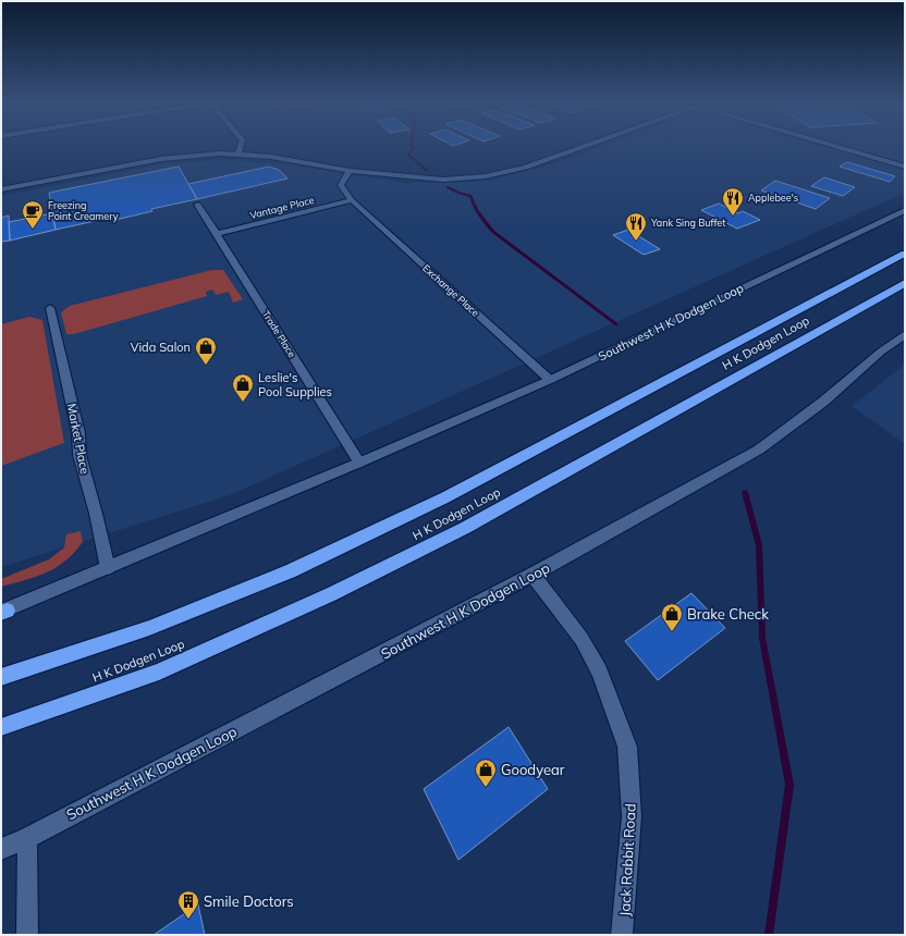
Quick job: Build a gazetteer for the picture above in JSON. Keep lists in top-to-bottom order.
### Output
{
  "streets": {
    "highway": ["H K Dodgen Loop"],
    "street": [
      "Vantage Place",
      "Exchange Place",
      "Southwest H K Dodgen Loop",
      "Trade Place",
      "Market Place",
      "Jack Rabbit Road"
    ]
  },
  "crossings": [
    ["Vantage Place", "Exchange Place"],
    ["Vantage Place", "Trade Place"],
    ["Exchange Place", "Southwest H K Dodgen Loop"],
    ["Southwest H K Dodgen Loop", "Trade Place"],
    ["Southwest H K Dodgen Loop", "Market Place"],
    ["Southwest H K Dodgen Loop", "Jack Rabbit Road"]
  ],
  "places": {
    "restaurant": ["Applebee's", "Yank Sing Buffet"],
    "cafe": ["Freezing Point Creamery"],
    "shop": [
      "Vida Salon",
      "Leslie's Pool Supplies",
      "Brake Check",
      "Goodyear"
    ],
    "building": ["Smile Doctors"]
  }
}
